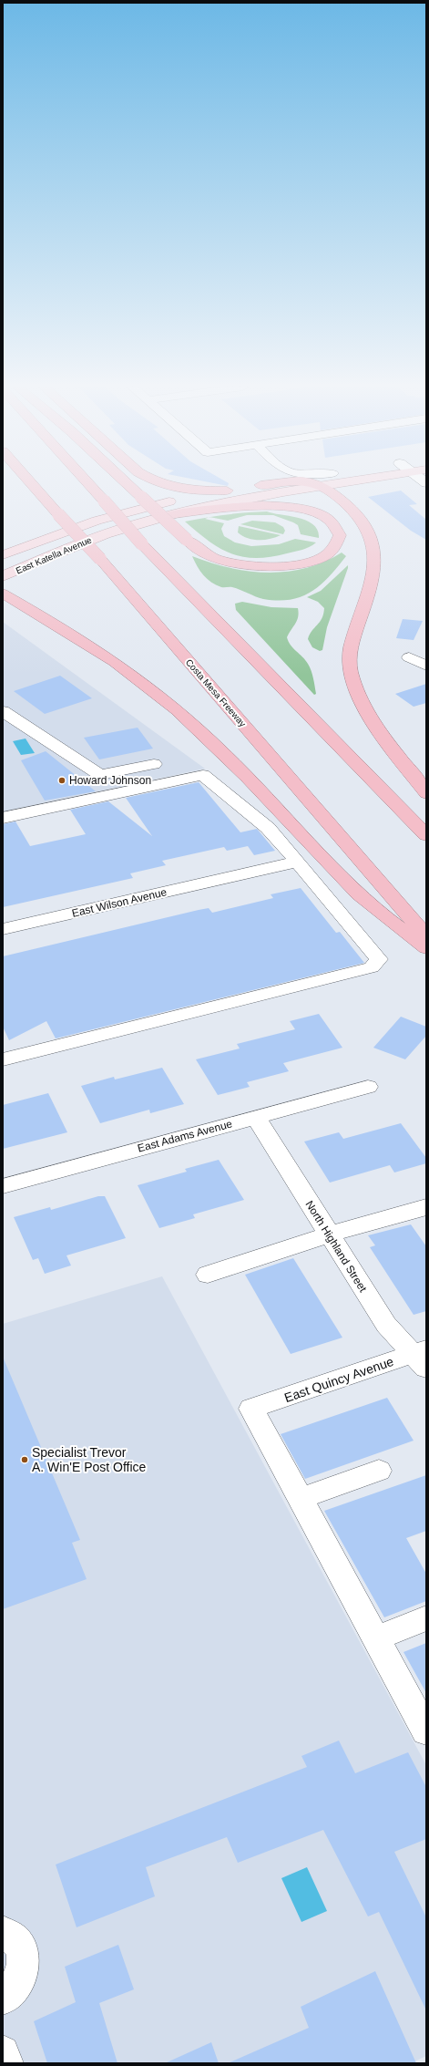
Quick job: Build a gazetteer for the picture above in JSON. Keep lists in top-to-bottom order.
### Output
{
  "streets": {
    "highway": ["Costa Mesa Freeway"],
    "main road": ["East Katella Avenue"],
    "street": [
      "East Wilson Avenue",
      "East Adams Avenue",
      "North Highland Street",
      "East Quincy Avenue"
    ]
  },
  "crossings": [
    ["East Adams Avenue", "North Highland Street"],
    ["North Highland Street", "East Quincy Avenue"]
  ],
  "places": ["Howard Johnson", "Specialist Trevor A. Win'E Post Office"]
}
